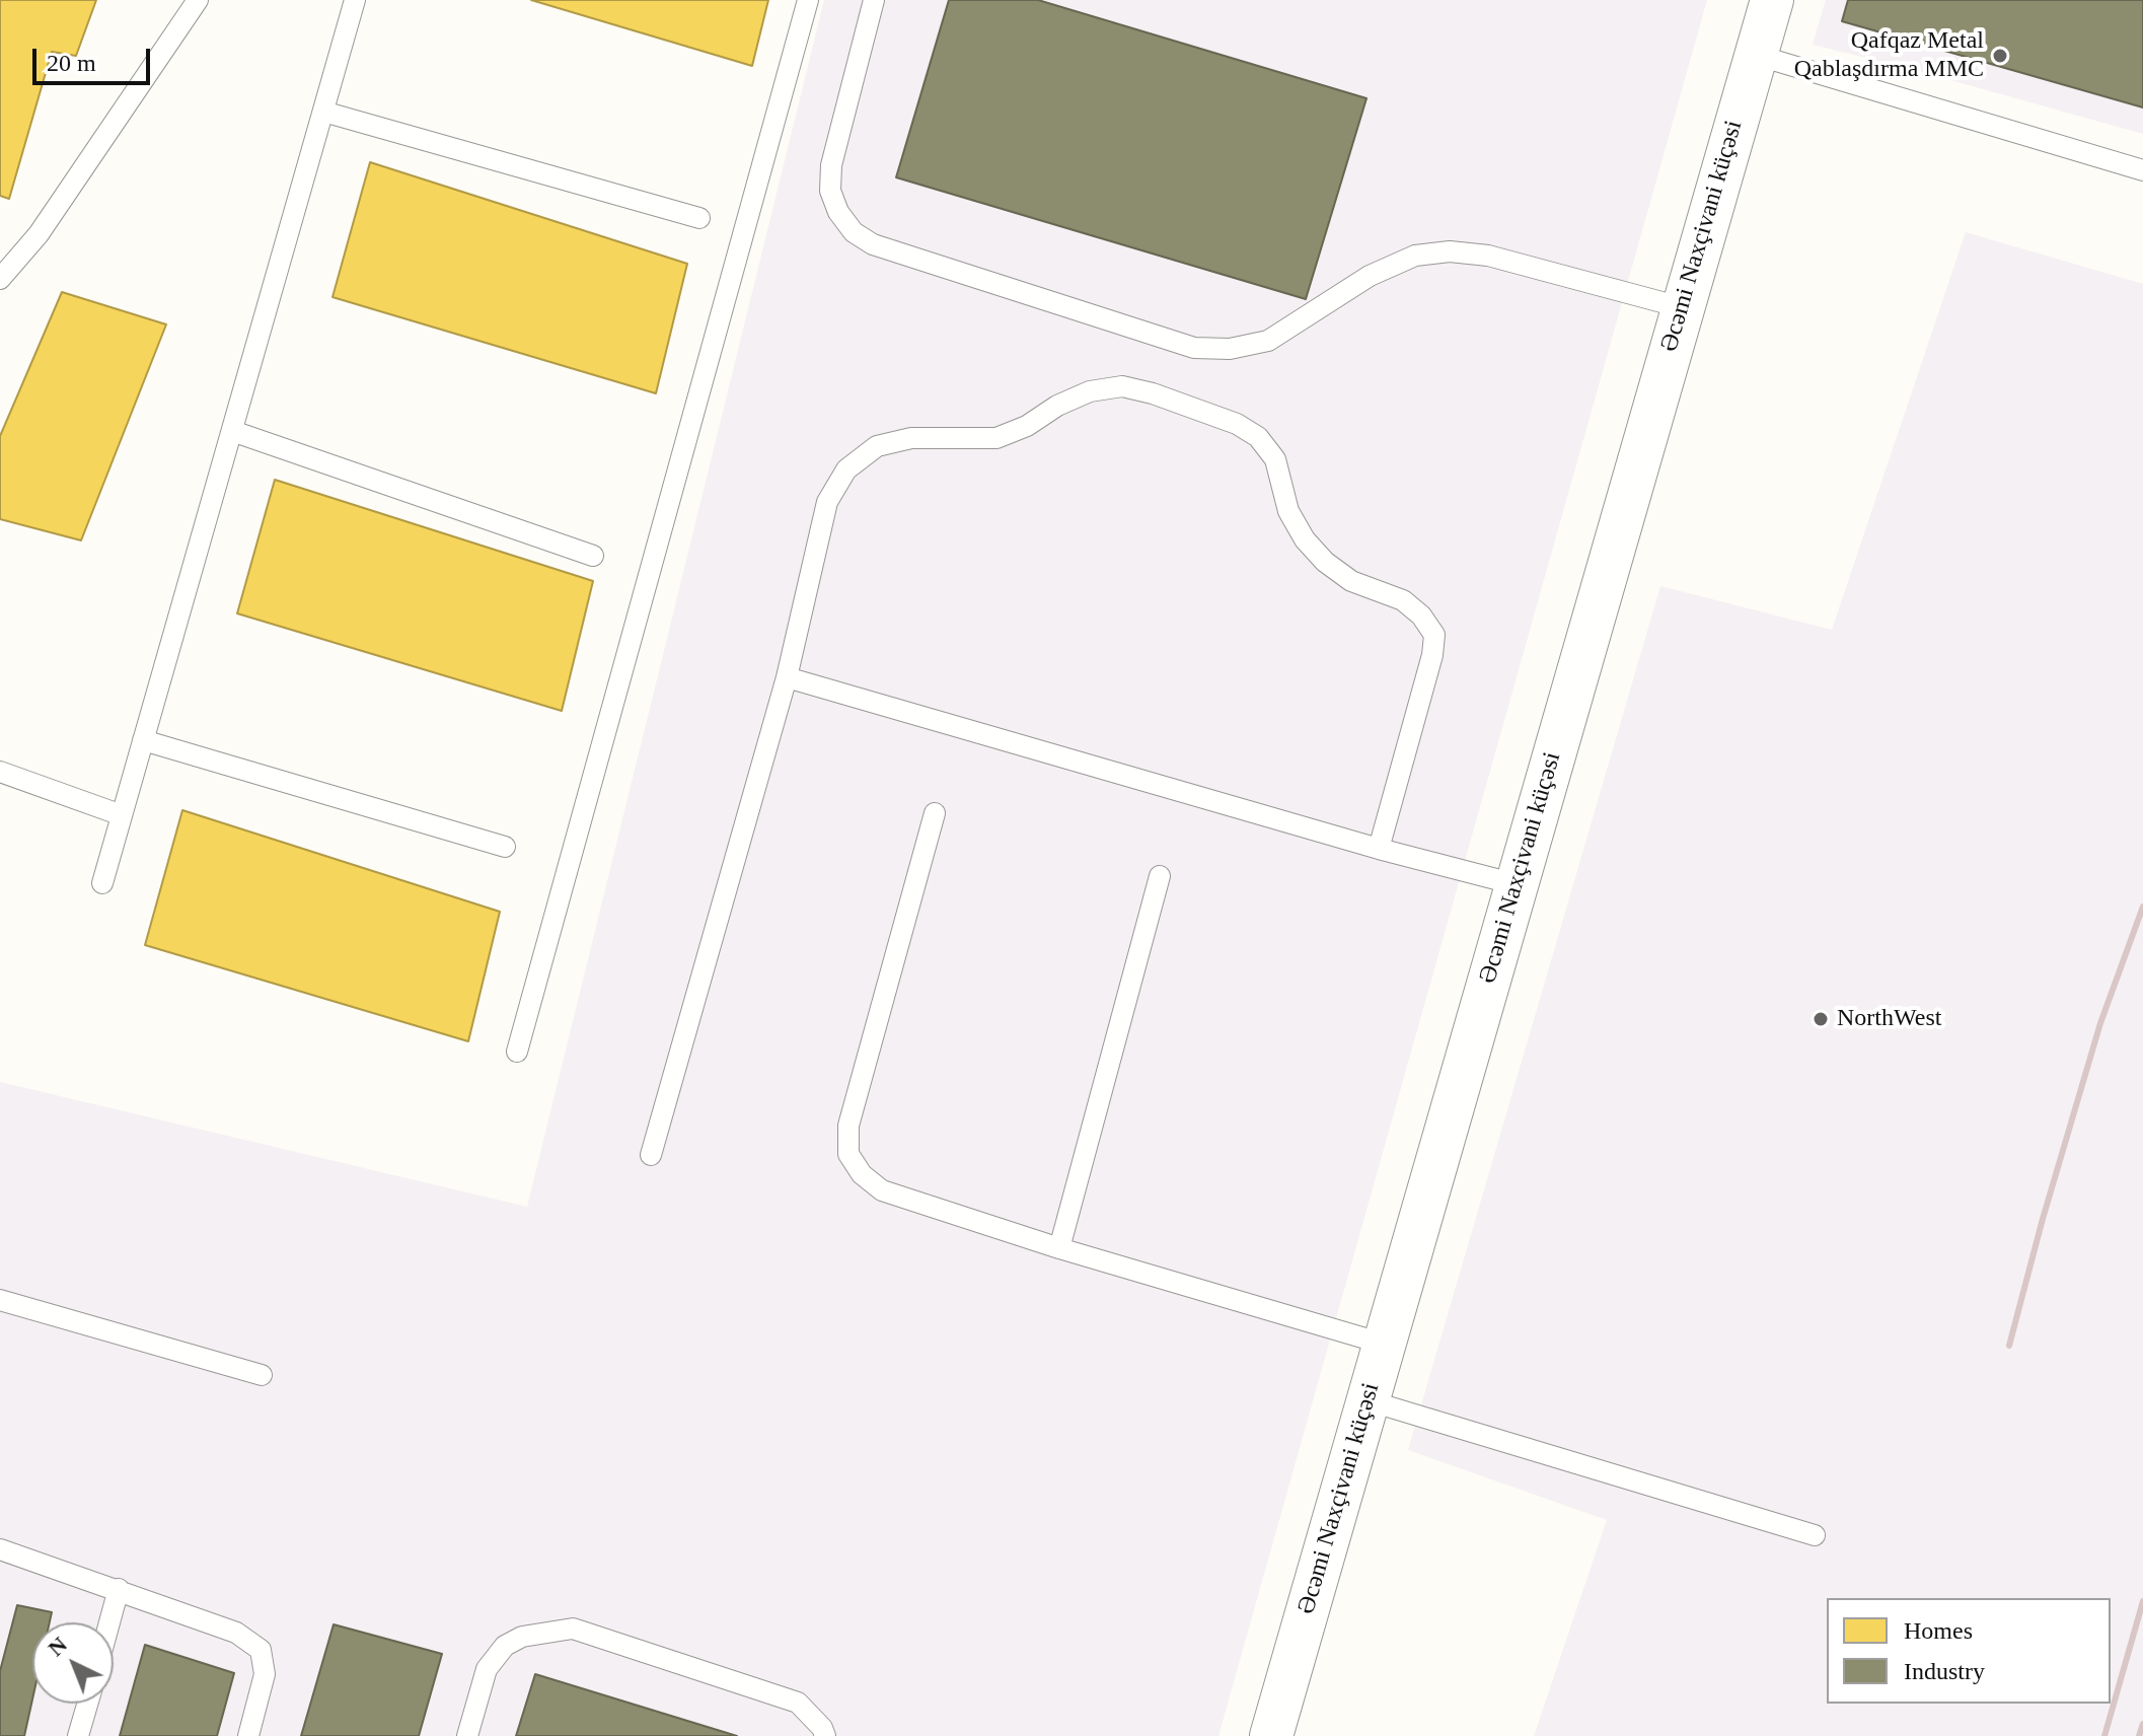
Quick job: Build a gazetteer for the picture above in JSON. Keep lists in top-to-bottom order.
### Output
{
  "streets": {
    "street": ["Əcəmi Naxçivani küçəsi"]
  },
  "places": ["Qafqaz Metal Qablaşdırma MMC", "NorthWest"],
  "legend": ["Homes", "Industry"],
  "scale_bar": "20 m",
  "north": "top left"
}
